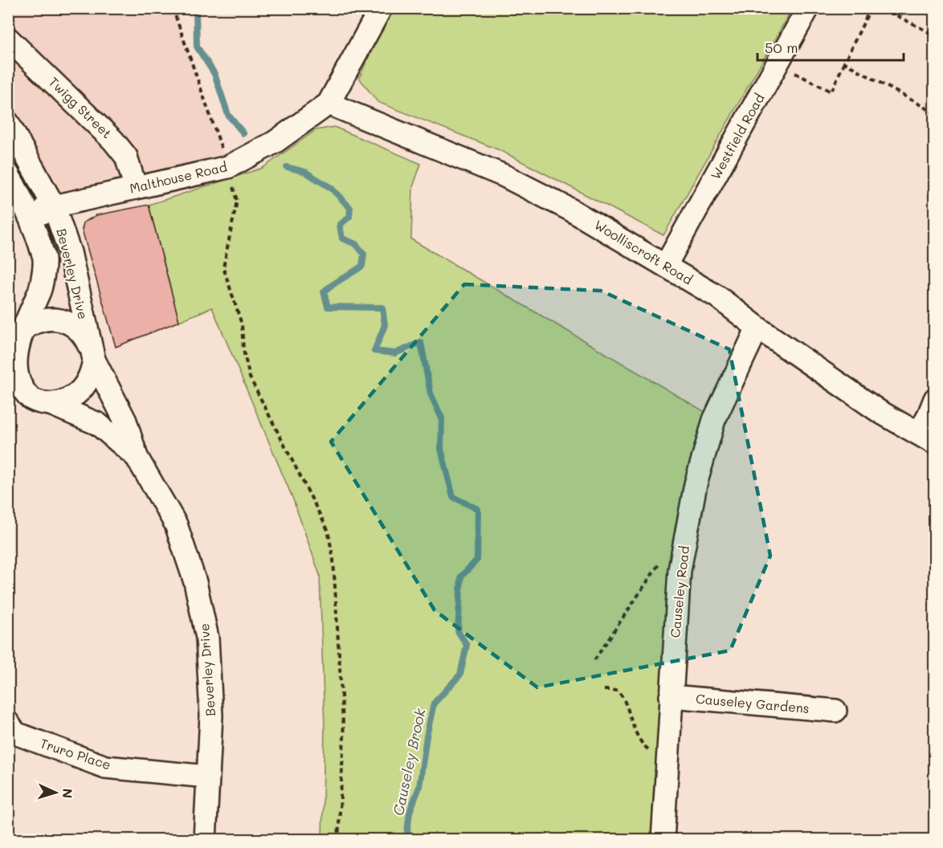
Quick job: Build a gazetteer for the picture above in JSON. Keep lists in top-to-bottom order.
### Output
{
  "streets": {
    "street": [
      "Twigg Street",
      "Westfield Road",
      "Malthouse Road",
      "Woolliscroft Road",
      "Beverley Drive",
      "Causeley Road",
      "Causeley Gardens",
      "Truro Place"
    ]
  },
  "crossings": [
    ["Twigg Street", "Malthouse Road"],
    ["Westfield Road", "Woolliscroft Road"],
    ["Malthouse Road", "Woolliscroft Road"],
    ["Malthouse Road", "Beverley Drive"],
    ["Woolliscroft Road", "Causeley Road"],
    ["Beverley Drive", "Truro Place"],
    ["Causeley Road", "Causeley Gardens"]
  ],
  "water": ["Causeley Brook"],
  "scale_bar": "50 m",
  "north": "right"
}
